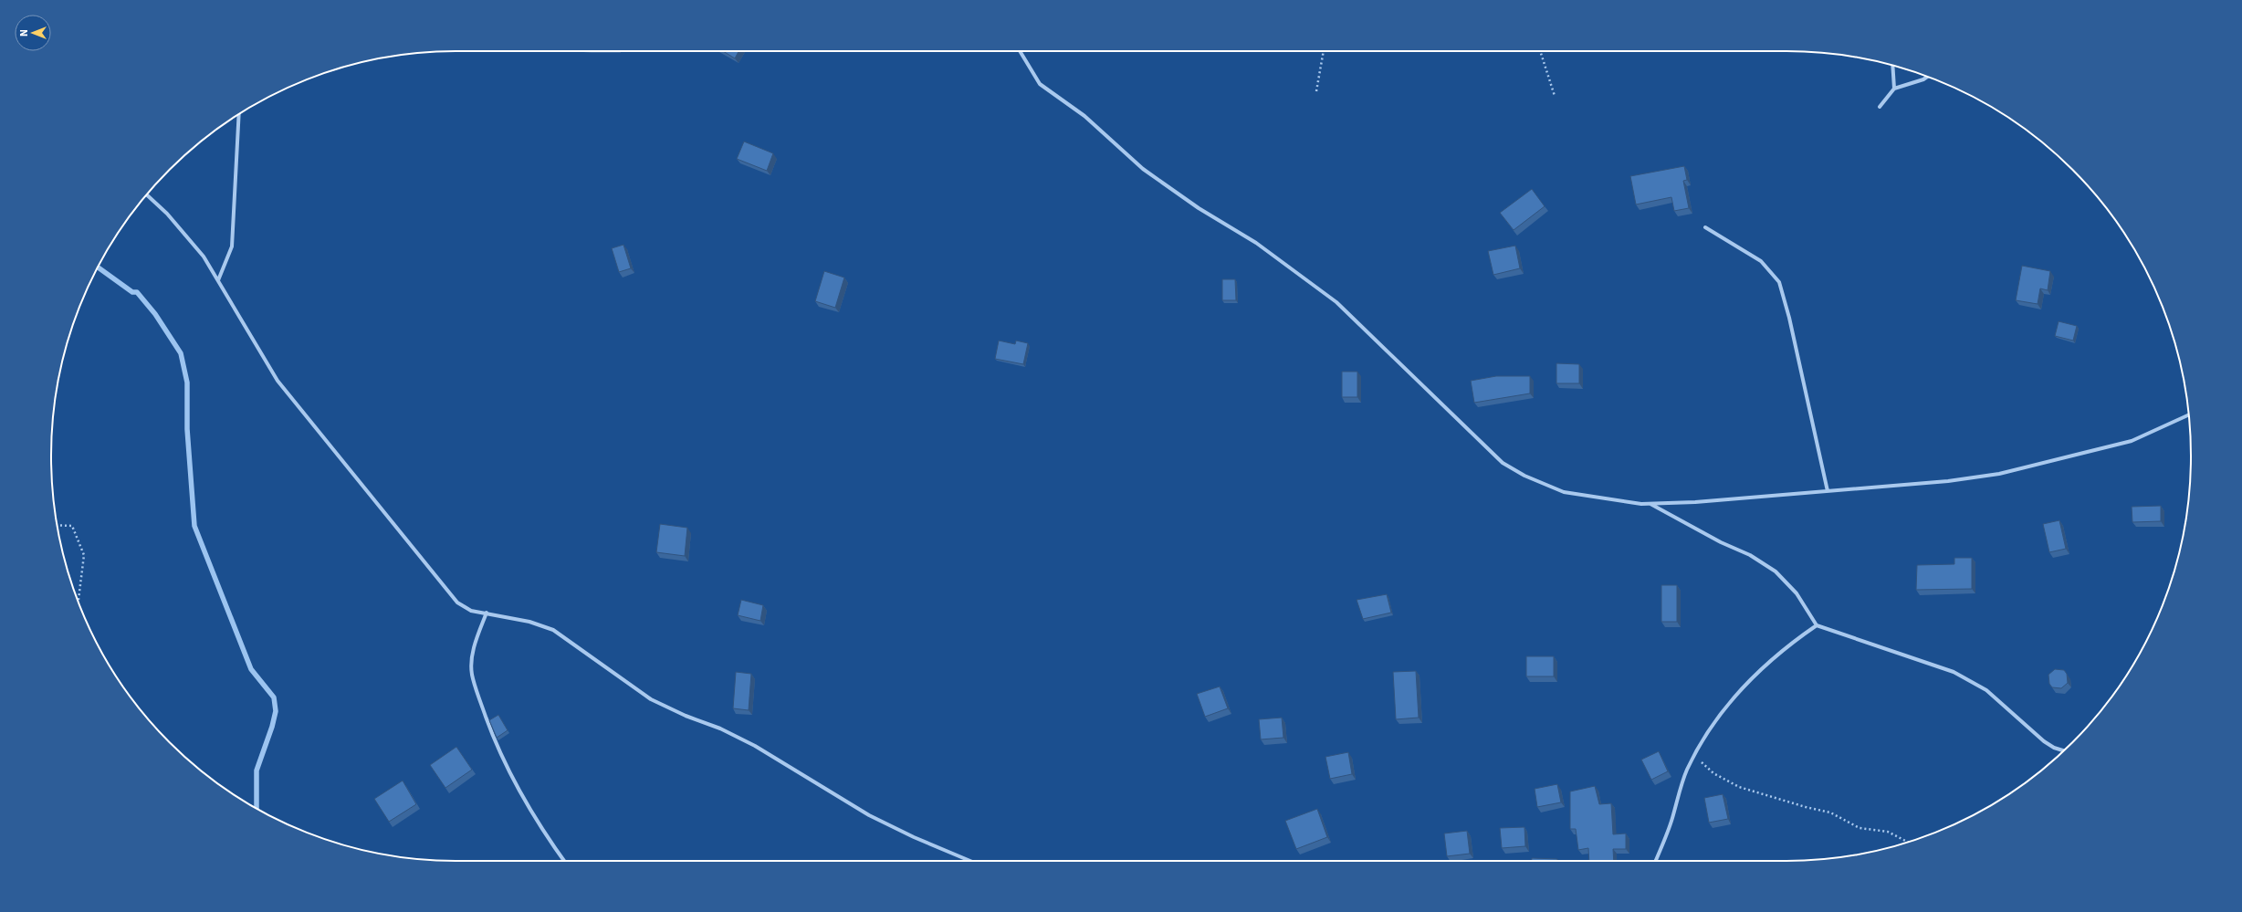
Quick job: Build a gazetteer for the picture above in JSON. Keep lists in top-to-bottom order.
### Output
{
  "north": "left"
}
